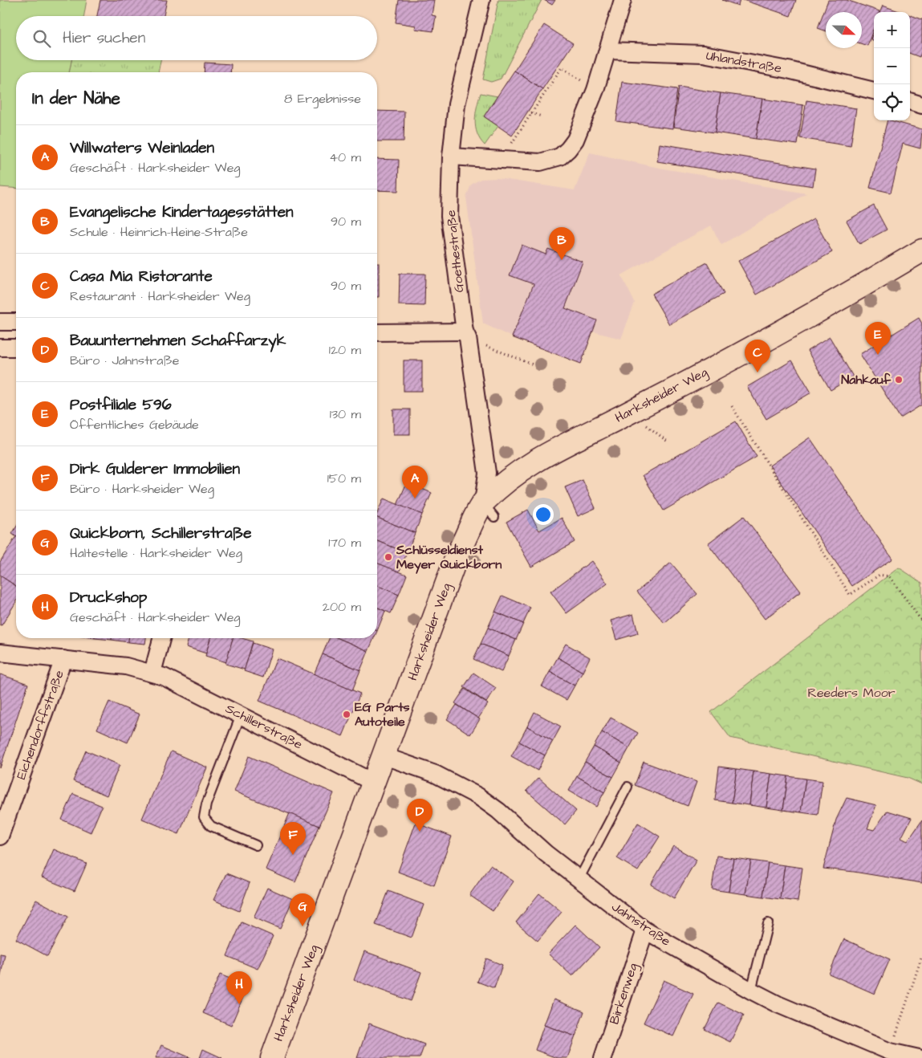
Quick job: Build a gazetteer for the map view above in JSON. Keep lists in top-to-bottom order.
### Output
{
  "streets": {
    "main road": ["Harksheider Weg"],
    "street": [
      "Uhlandstraße",
      "Goethestraße",
      "Eichendorffstraße",
      "Schillerstraße",
      "Jahnstraße",
      "Birkenweg"
    ]
  },
  "crossings": [
    ["Goethestraße", "Harksheider Weg"],
    ["Harksheider Weg", "Schillerstraße"],
    ["Harksheider Weg", "Jahnstraße"],
    ["Eichendorffstraße", "Schillerstraße"],
    ["Jahnstraße", "Birkenweg"]
  ],
  "parks": ["Reeders Moor"],
  "places": ["Nahkauf", "Schlüsseldienst Meyer Quickborn", "EG Parts Autoteile"],
  "north": "right",
  "page": {
    "map_buttons": ["+", "−"],
    "search": "Hier suchen",
    "heading": ["In der Nähe", "8 Ergebnisse"],
    "list": [
      {
        "mark": "A",
        "name": "Willwaters Weinladen",
        "note": "Geschäft · Harksheider Weg",
        "value": "40 m"
      },
      {
        "mark": "B",
        "name": "Evangelische Kindertagesstätten",
        "note": "Schule · Heinrich-Heine-Straße",
        "value": "90 m"
      },
      {
        "mark": "C",
        "name": "Casa Mia Ristorante",
        "note": "Restaurant · Harksheider Weg",
        "value": "90 m"
      },
      {
        "mark": "D",
        "name": "Bauunternehmen Schaffarzyk",
        "note": "Büro · Jahnstraße",
        "value": "120 m"
      },
      {
        "mark": "E",
        "name": "Postfiliale 596",
        "note": "Öffentliches Gebäude",
        "value": "130 m"
      },
      {
        "mark": "F",
        "name": "Dirk Gulderer Immobilien",
        "note": "Büro · Harksheider Weg",
        "value": "150 m"
      },
      {
        "mark": "G",
        "name": "Quickborn, Schillerstraße",
        "note": "Haltestelle · Harksheider Weg",
        "value": "170 m"
      },
      {
        "mark": "H",
        "name": "Druckshop",
        "note": "Geschäft · Harksheider Weg",
        "value": "200 m"
      }
    ],
    "pins": [
      "B",
      "E",
      "C",
      "A",
      "D",
      "F",
      "G",
      "H"
    ]
  }
}
